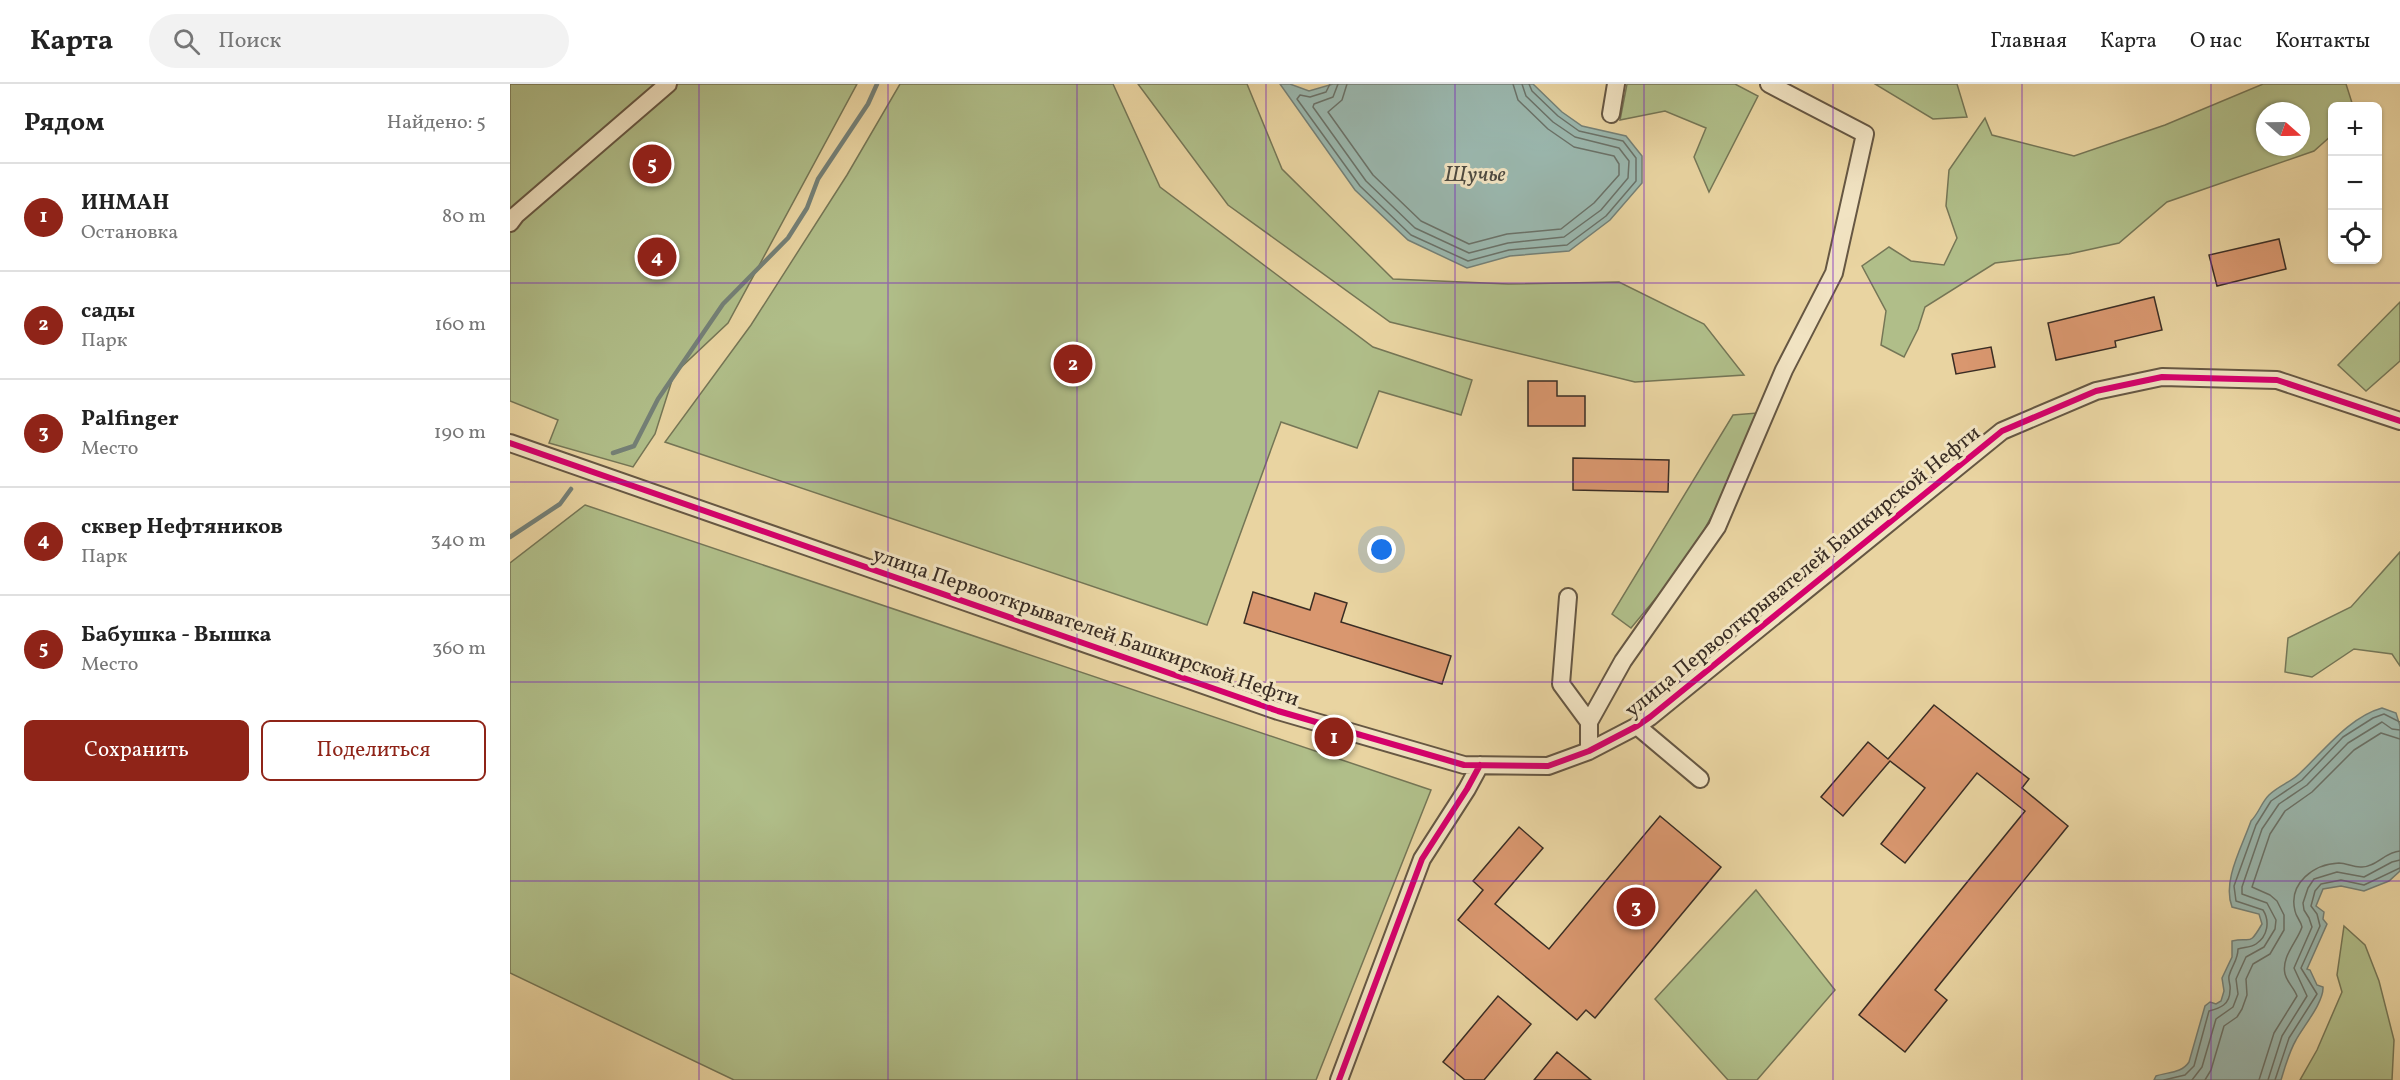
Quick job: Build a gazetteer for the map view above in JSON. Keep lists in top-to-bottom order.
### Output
{
  "streets": {
    "street": ["улица Первооткрывателей Башкирской Нефти"]
  },
  "water": ["Щучье"],
  "north": "right",
  "page": {
    "header": "Карта",
    "search": "Поиск",
    "nav": [
      "Главная",
      "Карта",
      "О нас",
      "Контакты"
    ],
    "heading": ["Рядом", "Найдено: 5"],
    "map_buttons": ["+", "−"],
    "pins": [
      "5",
      "4",
      "2",
      "1",
      "3"
    ],
    "list": [
      {
        "mark": "1",
        "name": "ИНМАН",
        "note": "Остановка",
        "value": "80 m"
      },
      {
        "mark": "2",
        "name": "сады",
        "note": "Парк",
        "value": "160 m"
      },
      {
        "mark": "3",
        "name": "Palfinger",
        "note": "Место",
        "value": "190 m"
      },
      {
        "mark": "4",
        "name": "сквер Нефтяников",
        "note": "Парк",
        "value": "340 m"
      },
      {
        "mark": "5",
        "name": "Бабушка - Вышка",
        "note": "Место",
        "value": "360 m"
      }
    ],
    "buttons": ["Сохранить", "Поделиться"]
  }
}
